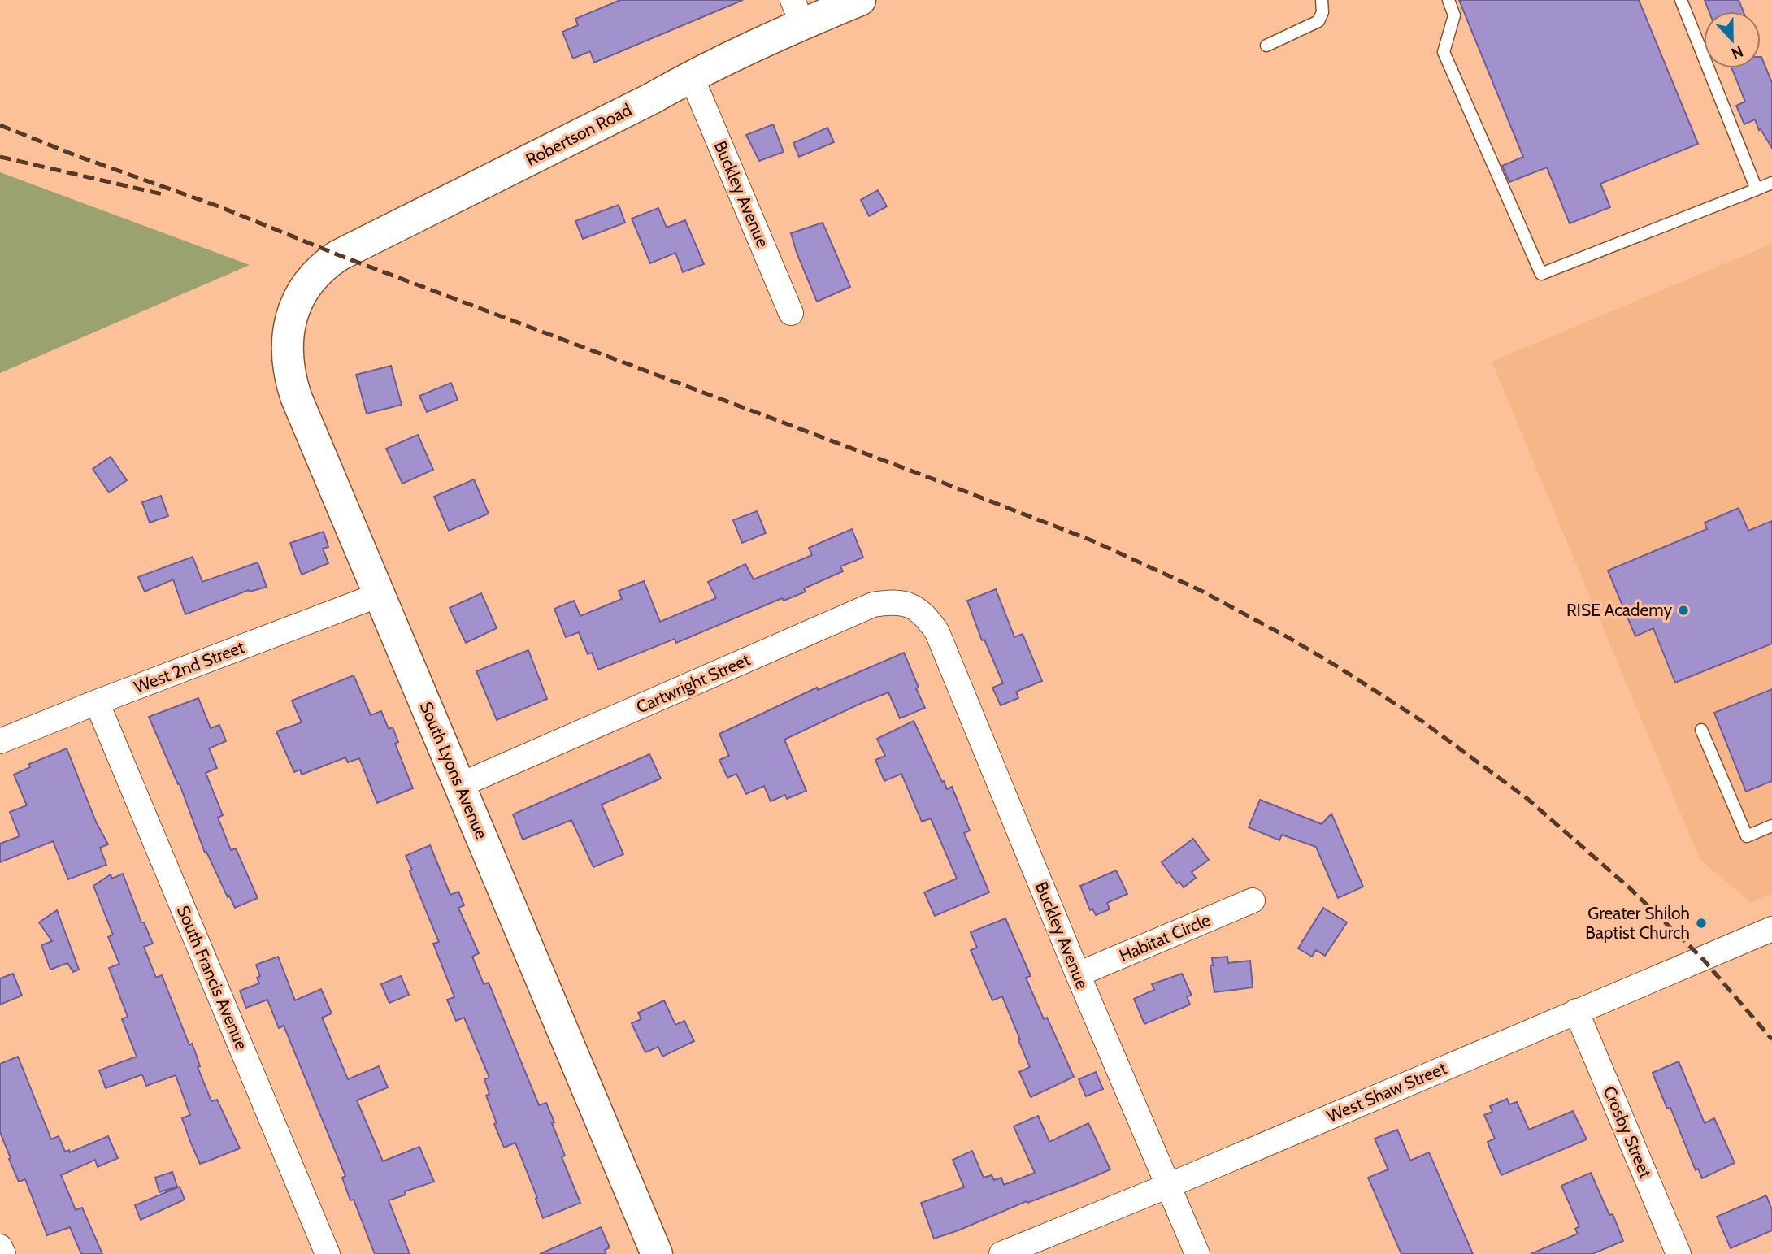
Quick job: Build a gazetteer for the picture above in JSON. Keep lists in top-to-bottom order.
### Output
{
  "streets": {
    "street": [
      "Robertson Road",
      "Buckley Avenue",
      "West 2nd Street",
      "Cartwright Street",
      "South Lyons Avenue",
      "Habitat Circle",
      "South Francis Avenue",
      "West Shaw Street",
      "Crosby Street"
    ]
  },
  "crossings": [
    ["Robertson Road", "Buckley Avenue"],
    ["Robertson Road", "South Lyons Avenue"],
    ["Buckley Avenue", "Cartwright Street"],
    ["Buckley Avenue", "Habitat Circle"],
    ["Buckley Avenue", "West Shaw Street"],
    ["West 2nd Street", "South Lyons Avenue"],
    ["West 2nd Street", "South Francis Avenue"],
    ["Cartwright Street", "South Lyons Avenue"],
    ["West Shaw Street", "Crosby Street"]
  ],
  "places": ["RISE Academy", "Greater Shiloh Baptist Church"],
  "north": "bottom"
}
